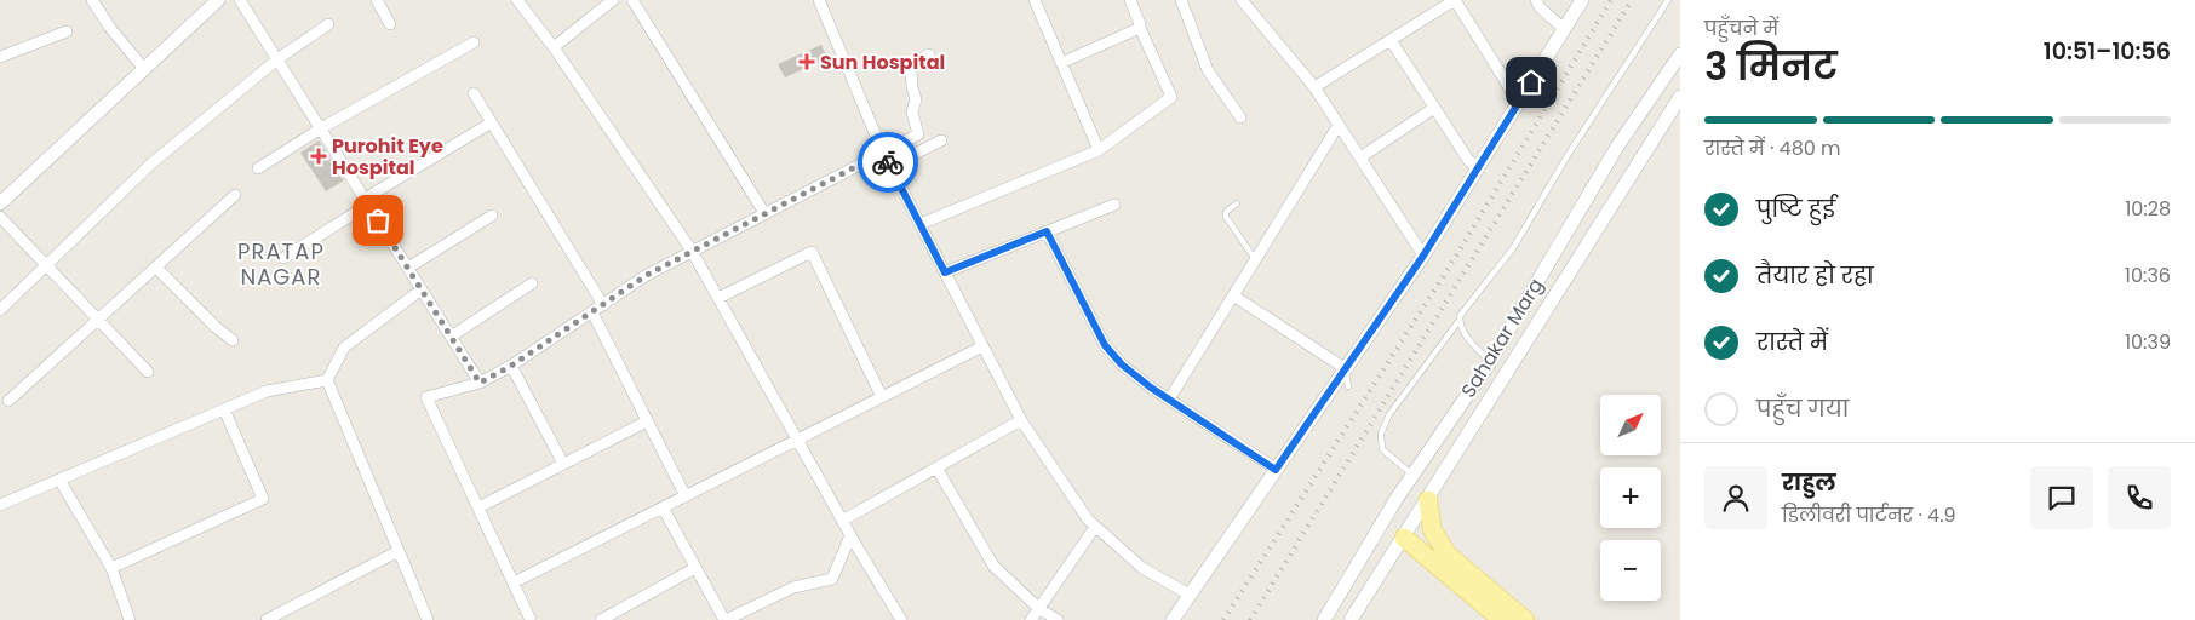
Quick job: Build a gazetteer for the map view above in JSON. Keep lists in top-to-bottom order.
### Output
{
  "streets": {
    "street": ["Sahakar Marg"]
  },
  "districts": ["PRATAP NAGAR"],
  "places": {
    "health": ["Sun Hospital", "Purohit Eye Hospital"]
  },
  "north": "top right",
  "page": {
    "heading": ["3 मिनट", "पहुँचने में", "10:51–10:56"],
    "panel": ["राहुल", "डिलीवरी पार्टनर · 4.9"],
    "bar": "रास्ते में · 480 m",
    "list": [
      ["पुष्टि हुई", "10:28"],
      ["तैयार हो रहा", "10:36"],
      ["रास्ते में", "10:39"],
      "पहुँच गया"
    ],
    "map_buttons": ["+", "−"]
  }
}
